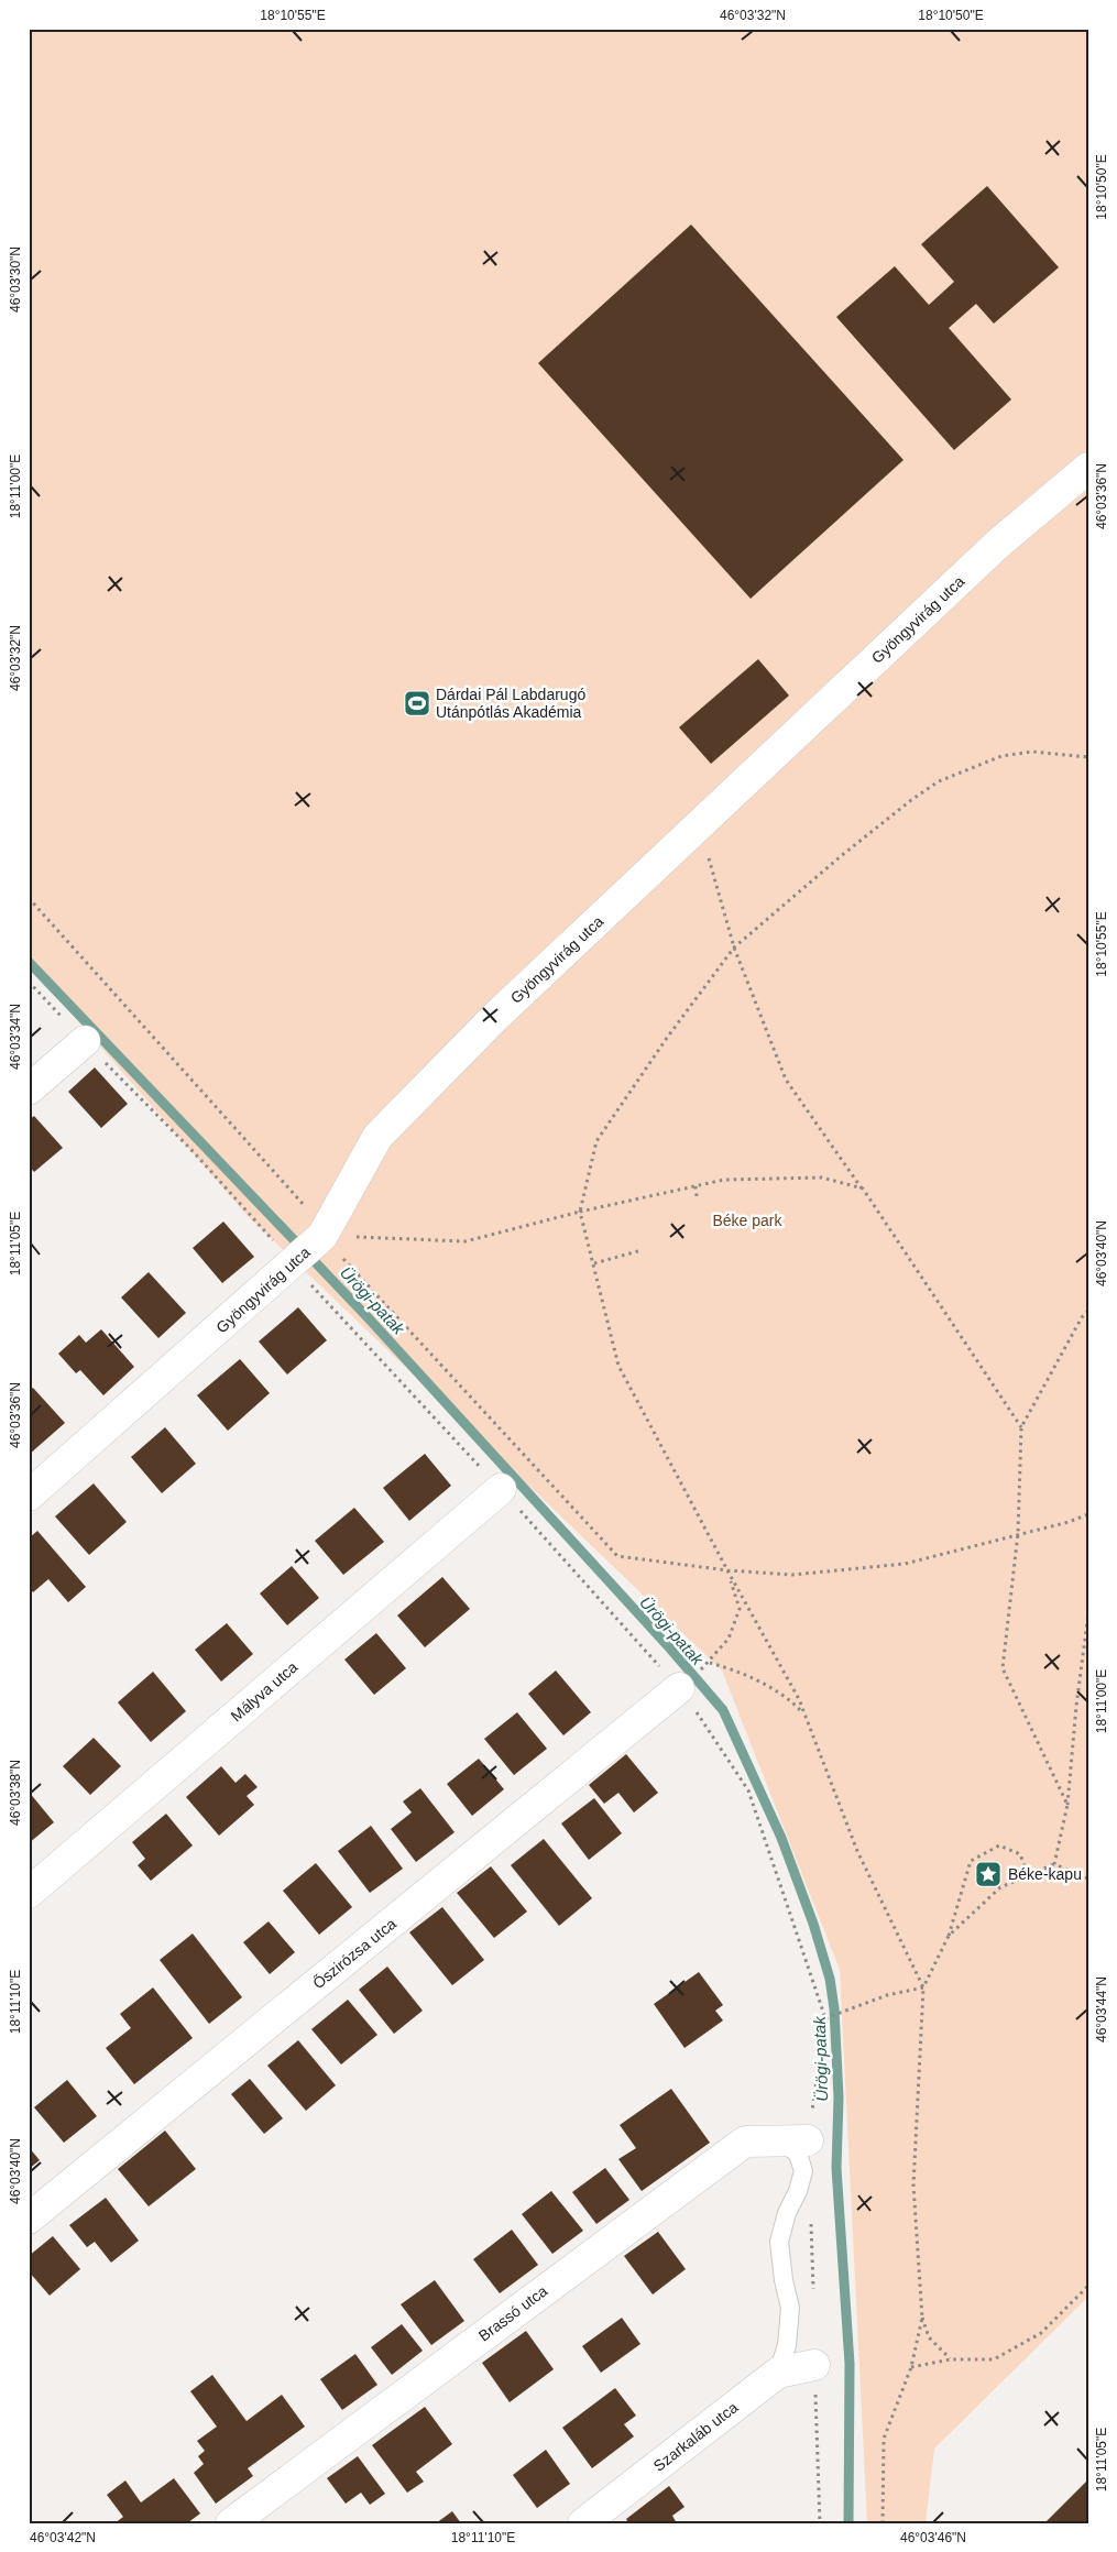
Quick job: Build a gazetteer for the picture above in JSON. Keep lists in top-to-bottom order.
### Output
{
  "streets": {
    "street": [
      "Gyöngyvirág utca",
      "Mályva utca",
      "Őszirózsa utca",
      "Brassó utca",
      "Szarkaláb utca"
    ]
  },
  "water": ["Ürögi-patak"],
  "parks": ["Béke park"],
  "places": {
    "sports": ["Dárdai Pál Labdarugó Utánpótlás Akadémia"],
    "place": ["Béke-kapu"]
  },
  "coordinates": [
    "18°10'55\"E",
    "46°03'32\"N",
    "18°10'50\"E",
    "46°03'30\"N",
    "18°11'00\"E",
    "46°03'36\"N",
    "46°03'34\"N",
    "18°11'05\"E",
    "46°03'40\"N",
    "46°03'38\"N",
    "18°11'10\"E",
    "46°03'44\"N",
    "46°03'42\"N",
    "46°03'46\"N"
  ]
}
